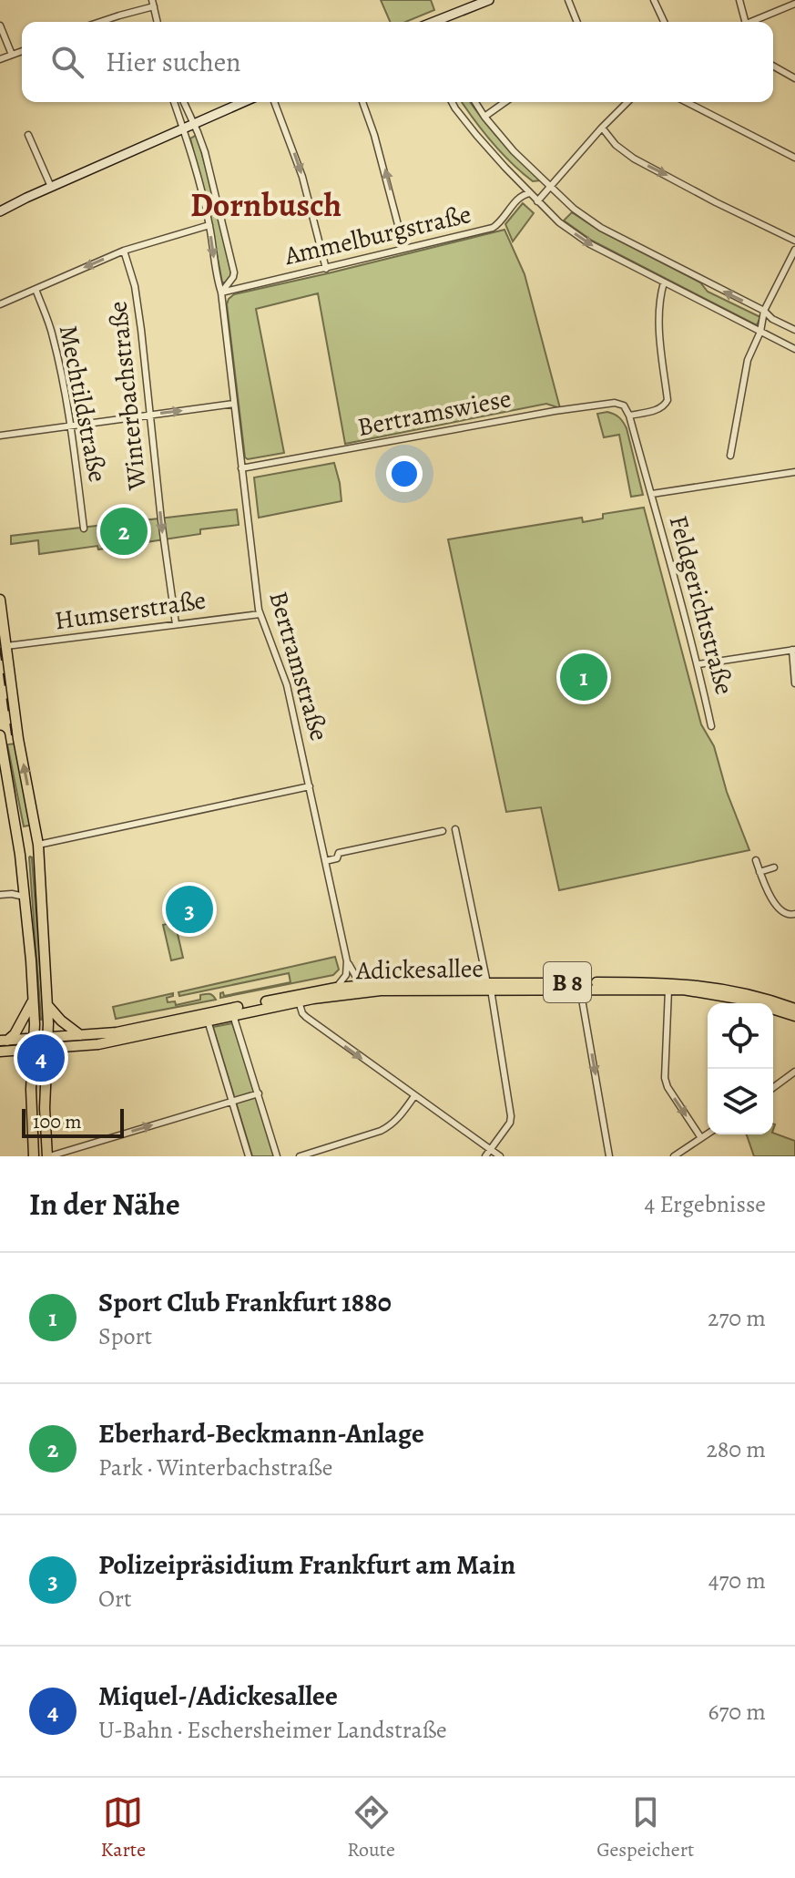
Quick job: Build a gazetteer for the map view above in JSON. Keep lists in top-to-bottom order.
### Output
{
  "streets": {
    "main road": ["Adickesallee", "B 8"],
    "street": [
      "Ammelburgstraße",
      "Winterbachstraße",
      "Mechtildstraße",
      "Bertramswiese",
      "Feldgerichtstraße",
      "Humserstraße",
      "Bertramstraße"
    ]
  },
  "crossings": [
    ["Ammelburgstraße", "Bertramstraße"],
    ["Winterbachstraße", "Humserstraße"],
    ["Bertramswiese", "Feldgerichtstraße"],
    ["Bertramswiese", "Bertramstraße"],
    ["Humserstraße", "Bertramstraße"],
    ["Bertramstraße", "Adickesallee"],
    ["Adickesallee", "B 8"]
  ],
  "one_way": ["Winterbachstraße"],
  "districts": ["Dornbusch"],
  "scale_bar": "100 m",
  "page": {
    "search": "Hier suchen",
    "pins": [
      "2",
      "1",
      "3",
      "4"
    ],
    "scale": "100 m",
    "heading": ["In der Nähe", "4 Ergebnisse"],
    "list": [
      {
        "mark": "1",
        "name": "Sport Club Frankfurt 1880",
        "note": "Sport",
        "value": "270 m"
      },
      {
        "mark": "2",
        "name": "Eberhard-Beckmann-Anlage",
        "note": "Park · Winterbachstraße",
        "value": "280 m"
      },
      {
        "mark": "3",
        "name": "Polizeipräsidium Frankfurt am Main",
        "note": "Ort",
        "value": "470 m"
      },
      {
        "mark": "4",
        "name": "Miquel-/Adickesallee",
        "note": "U-Bahn · Eschersheimer Landstraße",
        "value": "670 m"
      }
    ],
    "nav": ["Karte", "Route", "Gespeichert"]
  }
}
